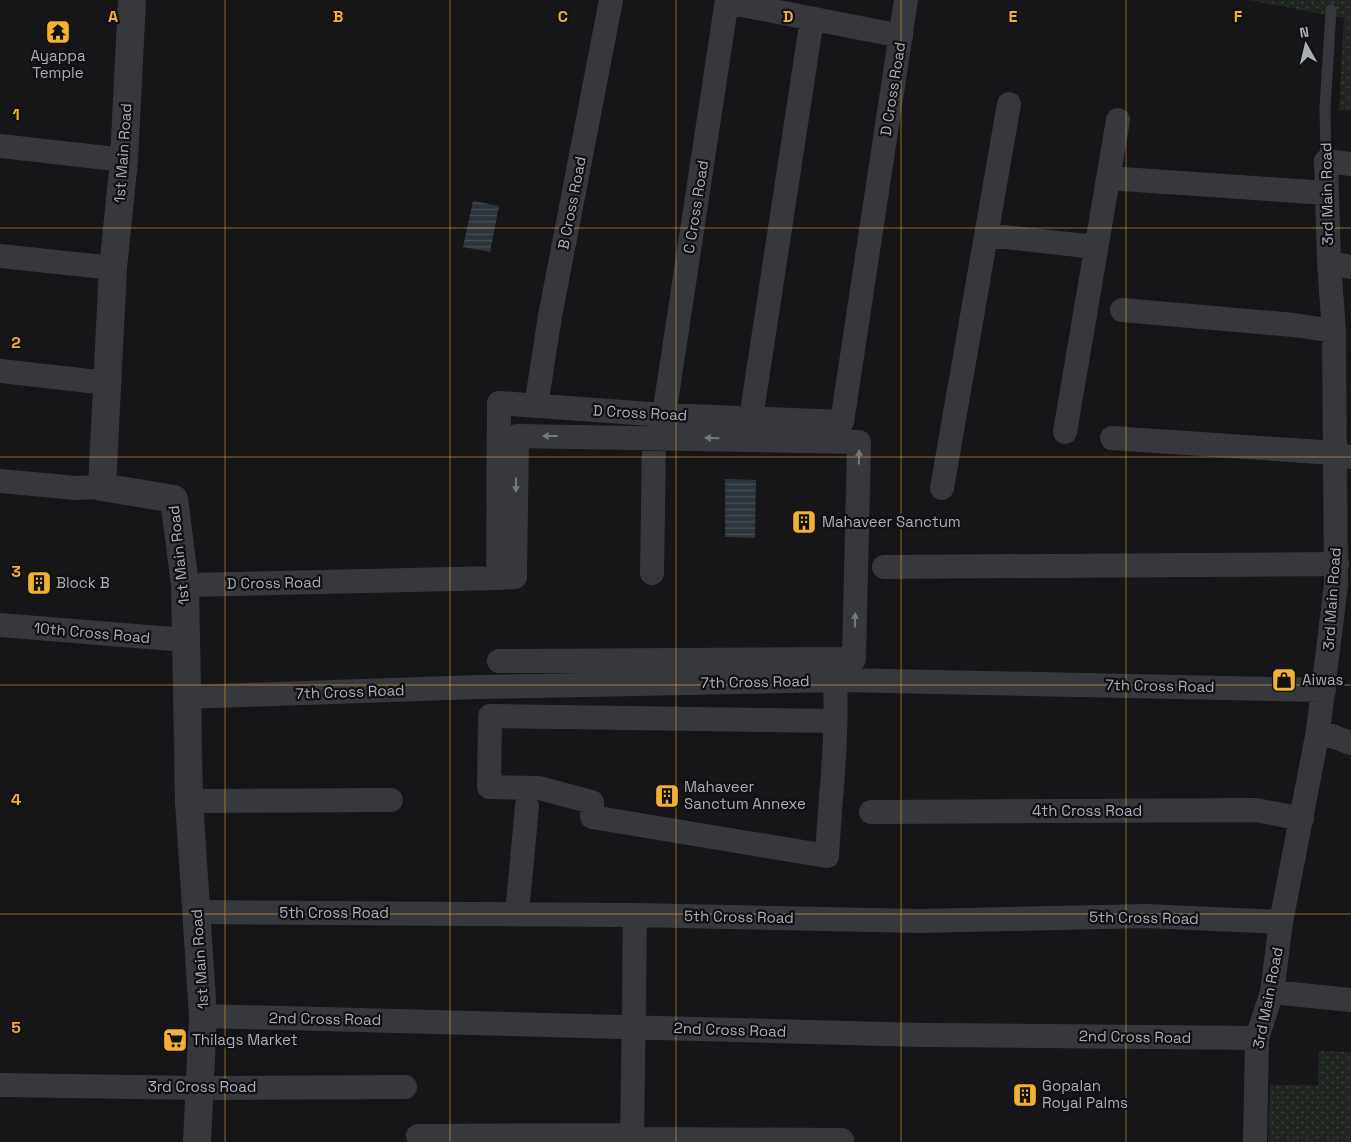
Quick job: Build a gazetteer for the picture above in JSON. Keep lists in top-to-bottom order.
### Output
{
  "streets": {
    "street": [
      "D Cross Road",
      "1st Main Road",
      "3rd Main Road",
      "B Cross Road",
      "C Cross Road",
      "10th Cross Road",
      "7th Cross Road",
      "4th Cross Road",
      "5th Cross Road",
      "2nd Cross Road",
      "3rd Cross Road"
    ]
  },
  "crossings": [
    ["D Cross Road", "1st Main Road"],
    ["D Cross Road", "B Cross Road"],
    ["D Cross Road", "C Cross Road"],
    ["1st Main Road", "10th Cross Road"],
    ["1st Main Road", "7th Cross Road"],
    ["1st Main Road", "5th Cross Road"],
    ["1st Main Road", "2nd Cross Road"],
    ["1st Main Road", "3rd Cross Road"],
    ["3rd Main Road", "7th Cross Road"],
    ["3rd Main Road", "4th Cross Road"],
    ["3rd Main Road", "5th Cross Road"],
    ["3rd Main Road", "2nd Cross Road"]
  ],
  "places": {
    "temple": ["Ayappa Temple"],
    "building": [
      "Mahaveer Sanctum",
      "Block B",
      "Mahaveer Sanctum Annexe",
      "Gopalan Royal Palms"
    ],
    "shop": ["Aiwas"],
    "supermarket": ["Thilags Market"]
  },
  "north": "top",
  "grid": {
    "columns": [
      "A",
      "B",
      "C",
      "D",
      "E",
      "F"
    ],
    "rows": [
      "1",
      "2",
      "3",
      "4",
      "5"
    ]
  }
}
